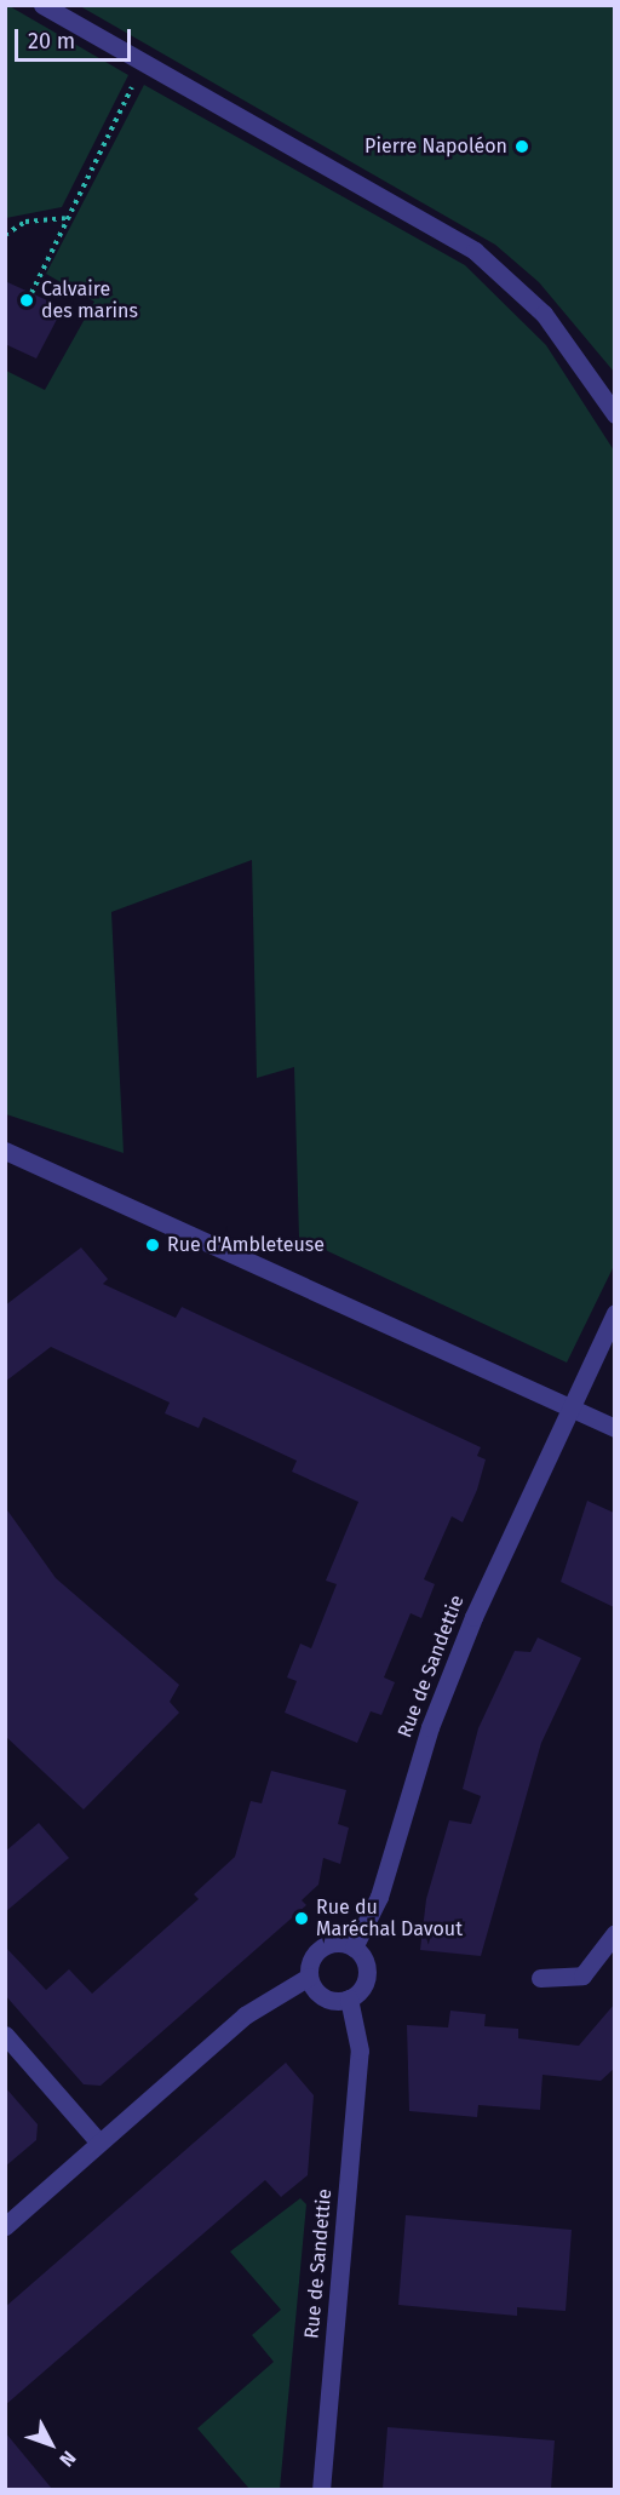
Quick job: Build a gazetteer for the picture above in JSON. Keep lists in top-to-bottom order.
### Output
{
  "streets": {
    "street": ["Rue de Sandettie"]
  },
  "places": [
    "Pierre Napoléon",
    "Calvaire des marins",
    "Rue d'Ambleteuse",
    "Rue du Maréchal Davout"
  ],
  "scale_bar": "20 m",
  "north": "bottom right"
}
